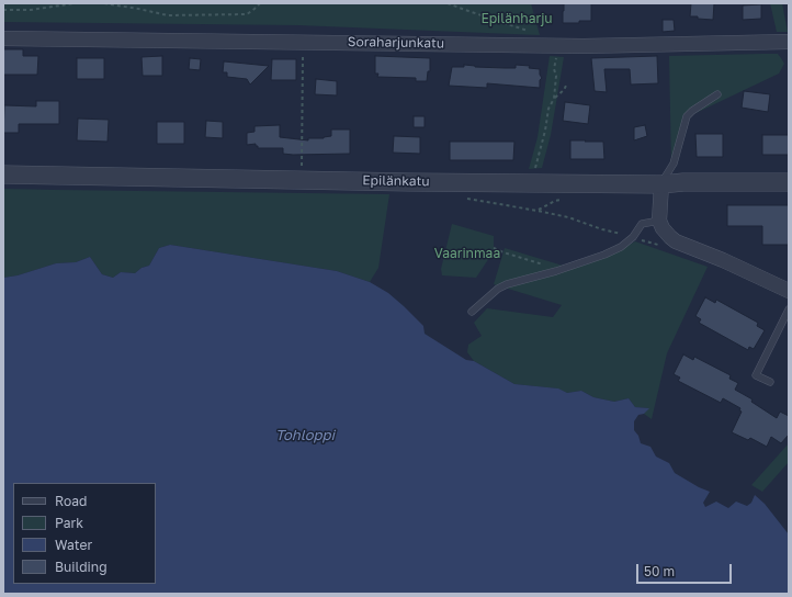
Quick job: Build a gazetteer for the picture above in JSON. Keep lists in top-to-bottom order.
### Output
{
  "streets": {
    "street": ["Soraharjunkatu", "Epilänkatu"]
  },
  "water": ["Tohloppi"],
  "parks": ["Epilänharju", "Vaarinmaa"],
  "legend": [
    "Road",
    "Park",
    "Water",
    "Building"
  ],
  "scale_bar": "50 m"
}
